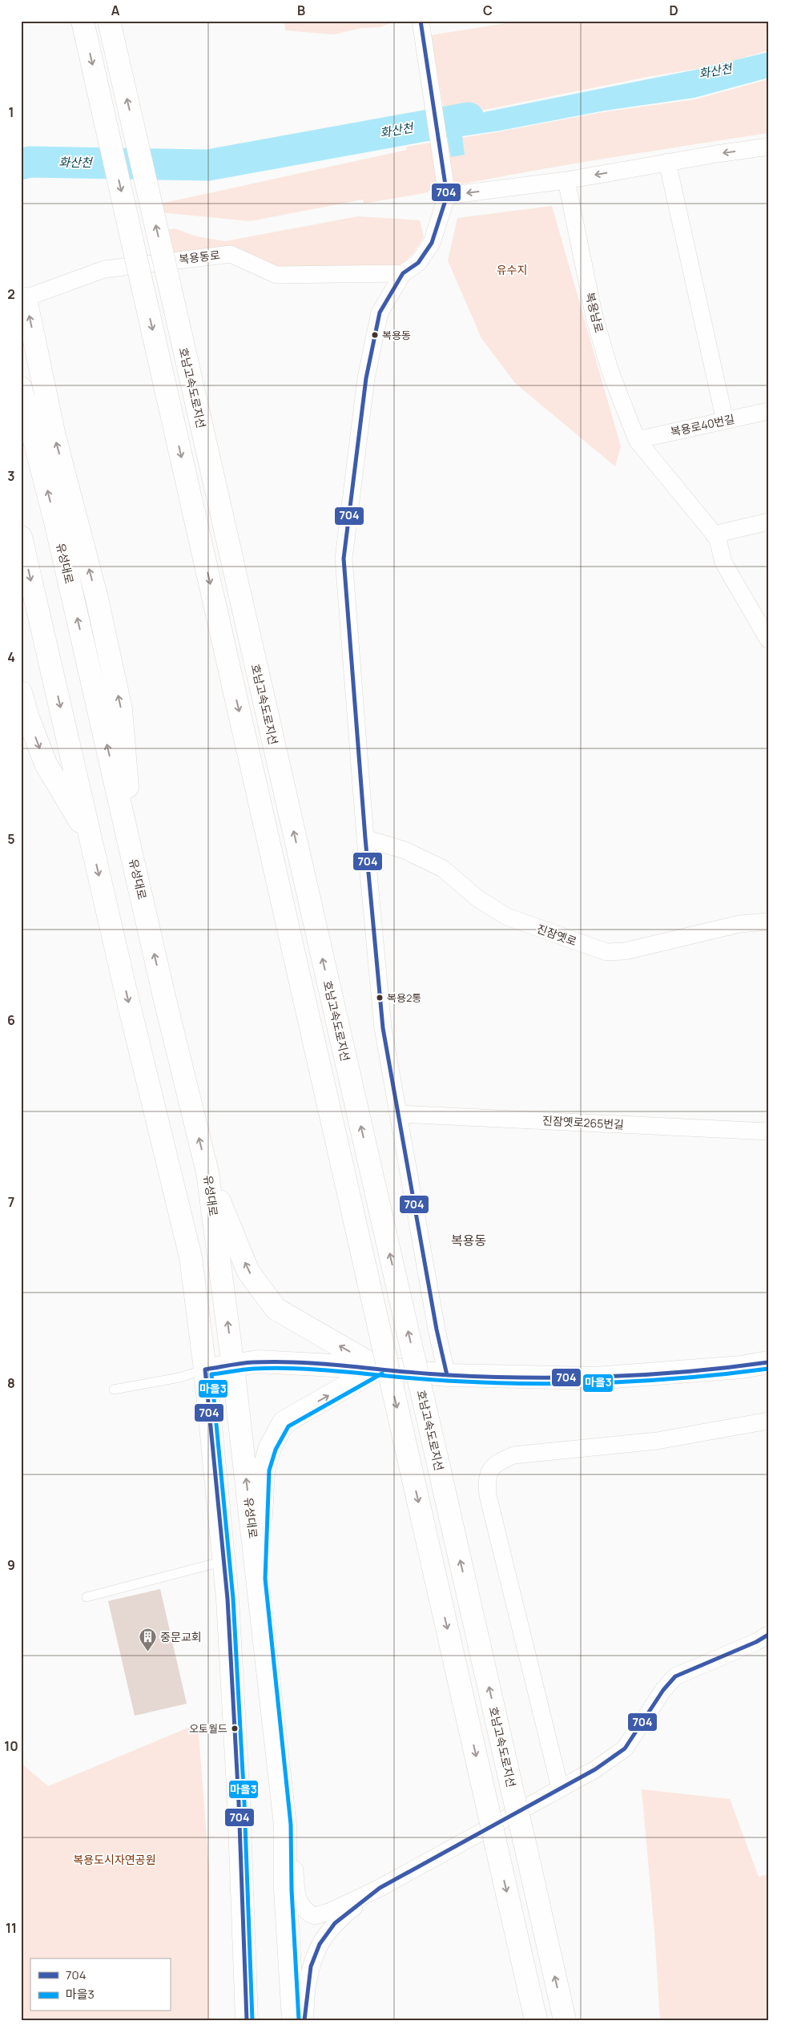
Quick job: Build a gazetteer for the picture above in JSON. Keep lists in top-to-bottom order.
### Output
{
  "streets": {
    "main road": ["호남고속도로지선", "유성대로"],
    "street": [
      "복용동로",
      "복용남로",
      "복용로40번길",
      "진잠옛로",
      "진잠옛로265번길"
    ]
  },
  "crossings": [
    ["복용남로", "복용로40번길"]
  ],
  "districts": ["복용동"],
  "water": ["화산천"],
  "parks": ["유수지", "복용도시자연공원"],
  "places": {
    "other": ["복용동", "복용2통", "오토월드"],
    "building": ["중문교회"]
  },
  "lines": ["transit line 704", "transit line 마을3"],
  "legend": ["704", "마을3"],
  "grid": {
    "columns": [
      "A",
      "B",
      "C",
      "D"
    ],
    "rows": [
      "1",
      "2",
      "3",
      "4",
      "5",
      "6",
      "7",
      "8",
      "9",
      "10",
      "11"
    ]
  }
}
